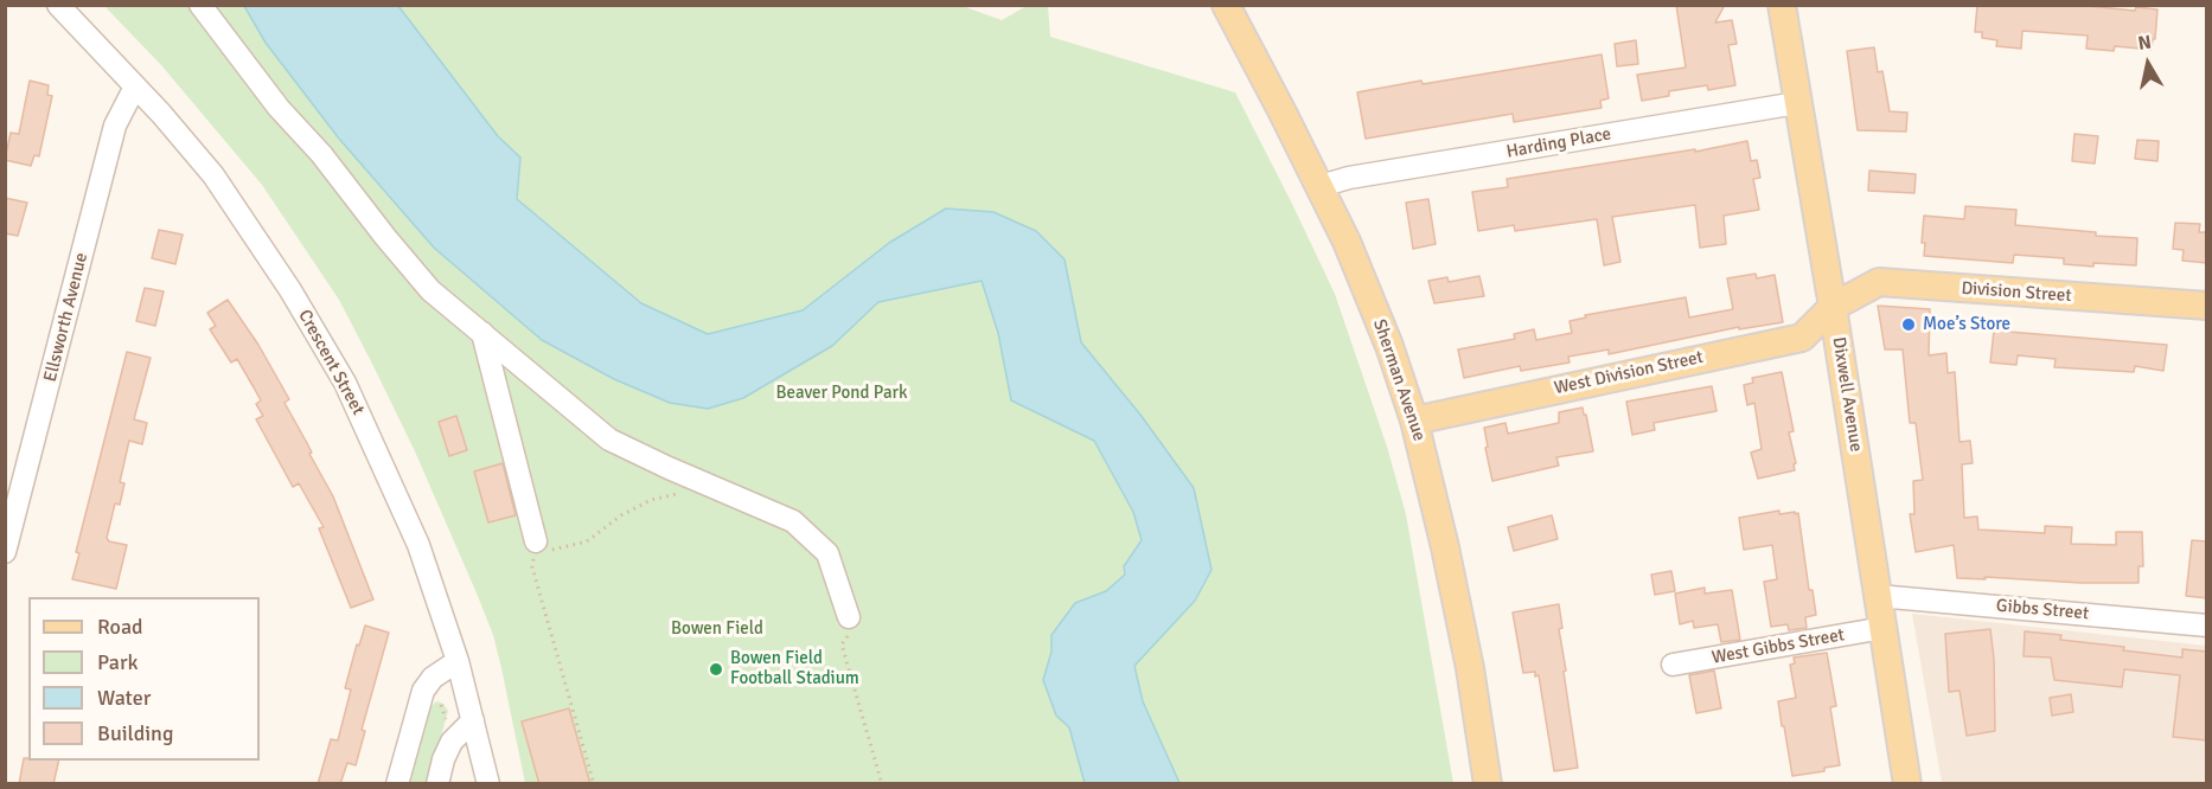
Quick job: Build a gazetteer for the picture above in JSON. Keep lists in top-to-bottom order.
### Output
{
  "streets": {
    "main road": [
      "Division Street",
      "West Division Street",
      "Sherman Avenue",
      "Dixwell Avenue"
    ],
    "street": [
      "Harding Place",
      "Ellsworth Avenue",
      "Crescent Street",
      "Gibbs Street",
      "West Gibbs Street"
    ]
  },
  "crossings": [
    ["Harding Place", "Sherman Avenue"],
    ["Harding Place", "Dixwell Avenue"],
    ["Division Street", "West Division Street"],
    ["Division Street", "Dixwell Avenue"],
    ["Ellsworth Avenue", "Crescent Street"],
    ["West Division Street", "Sherman Avenue"],
    ["West Division Street", "Dixwell Avenue"],
    ["Dixwell Avenue", "Gibbs Street"],
    ["Dixwell Avenue", "West Gibbs Street"]
  ],
  "parks": ["Beaver Pond Park", "Bowen Field"],
  "places": ["Moe’s Store", "Bowen Field Football Stadium"],
  "legend": [
    "Road",
    "Park",
    "Water",
    "Building"
  ],
  "north": "top"
}
